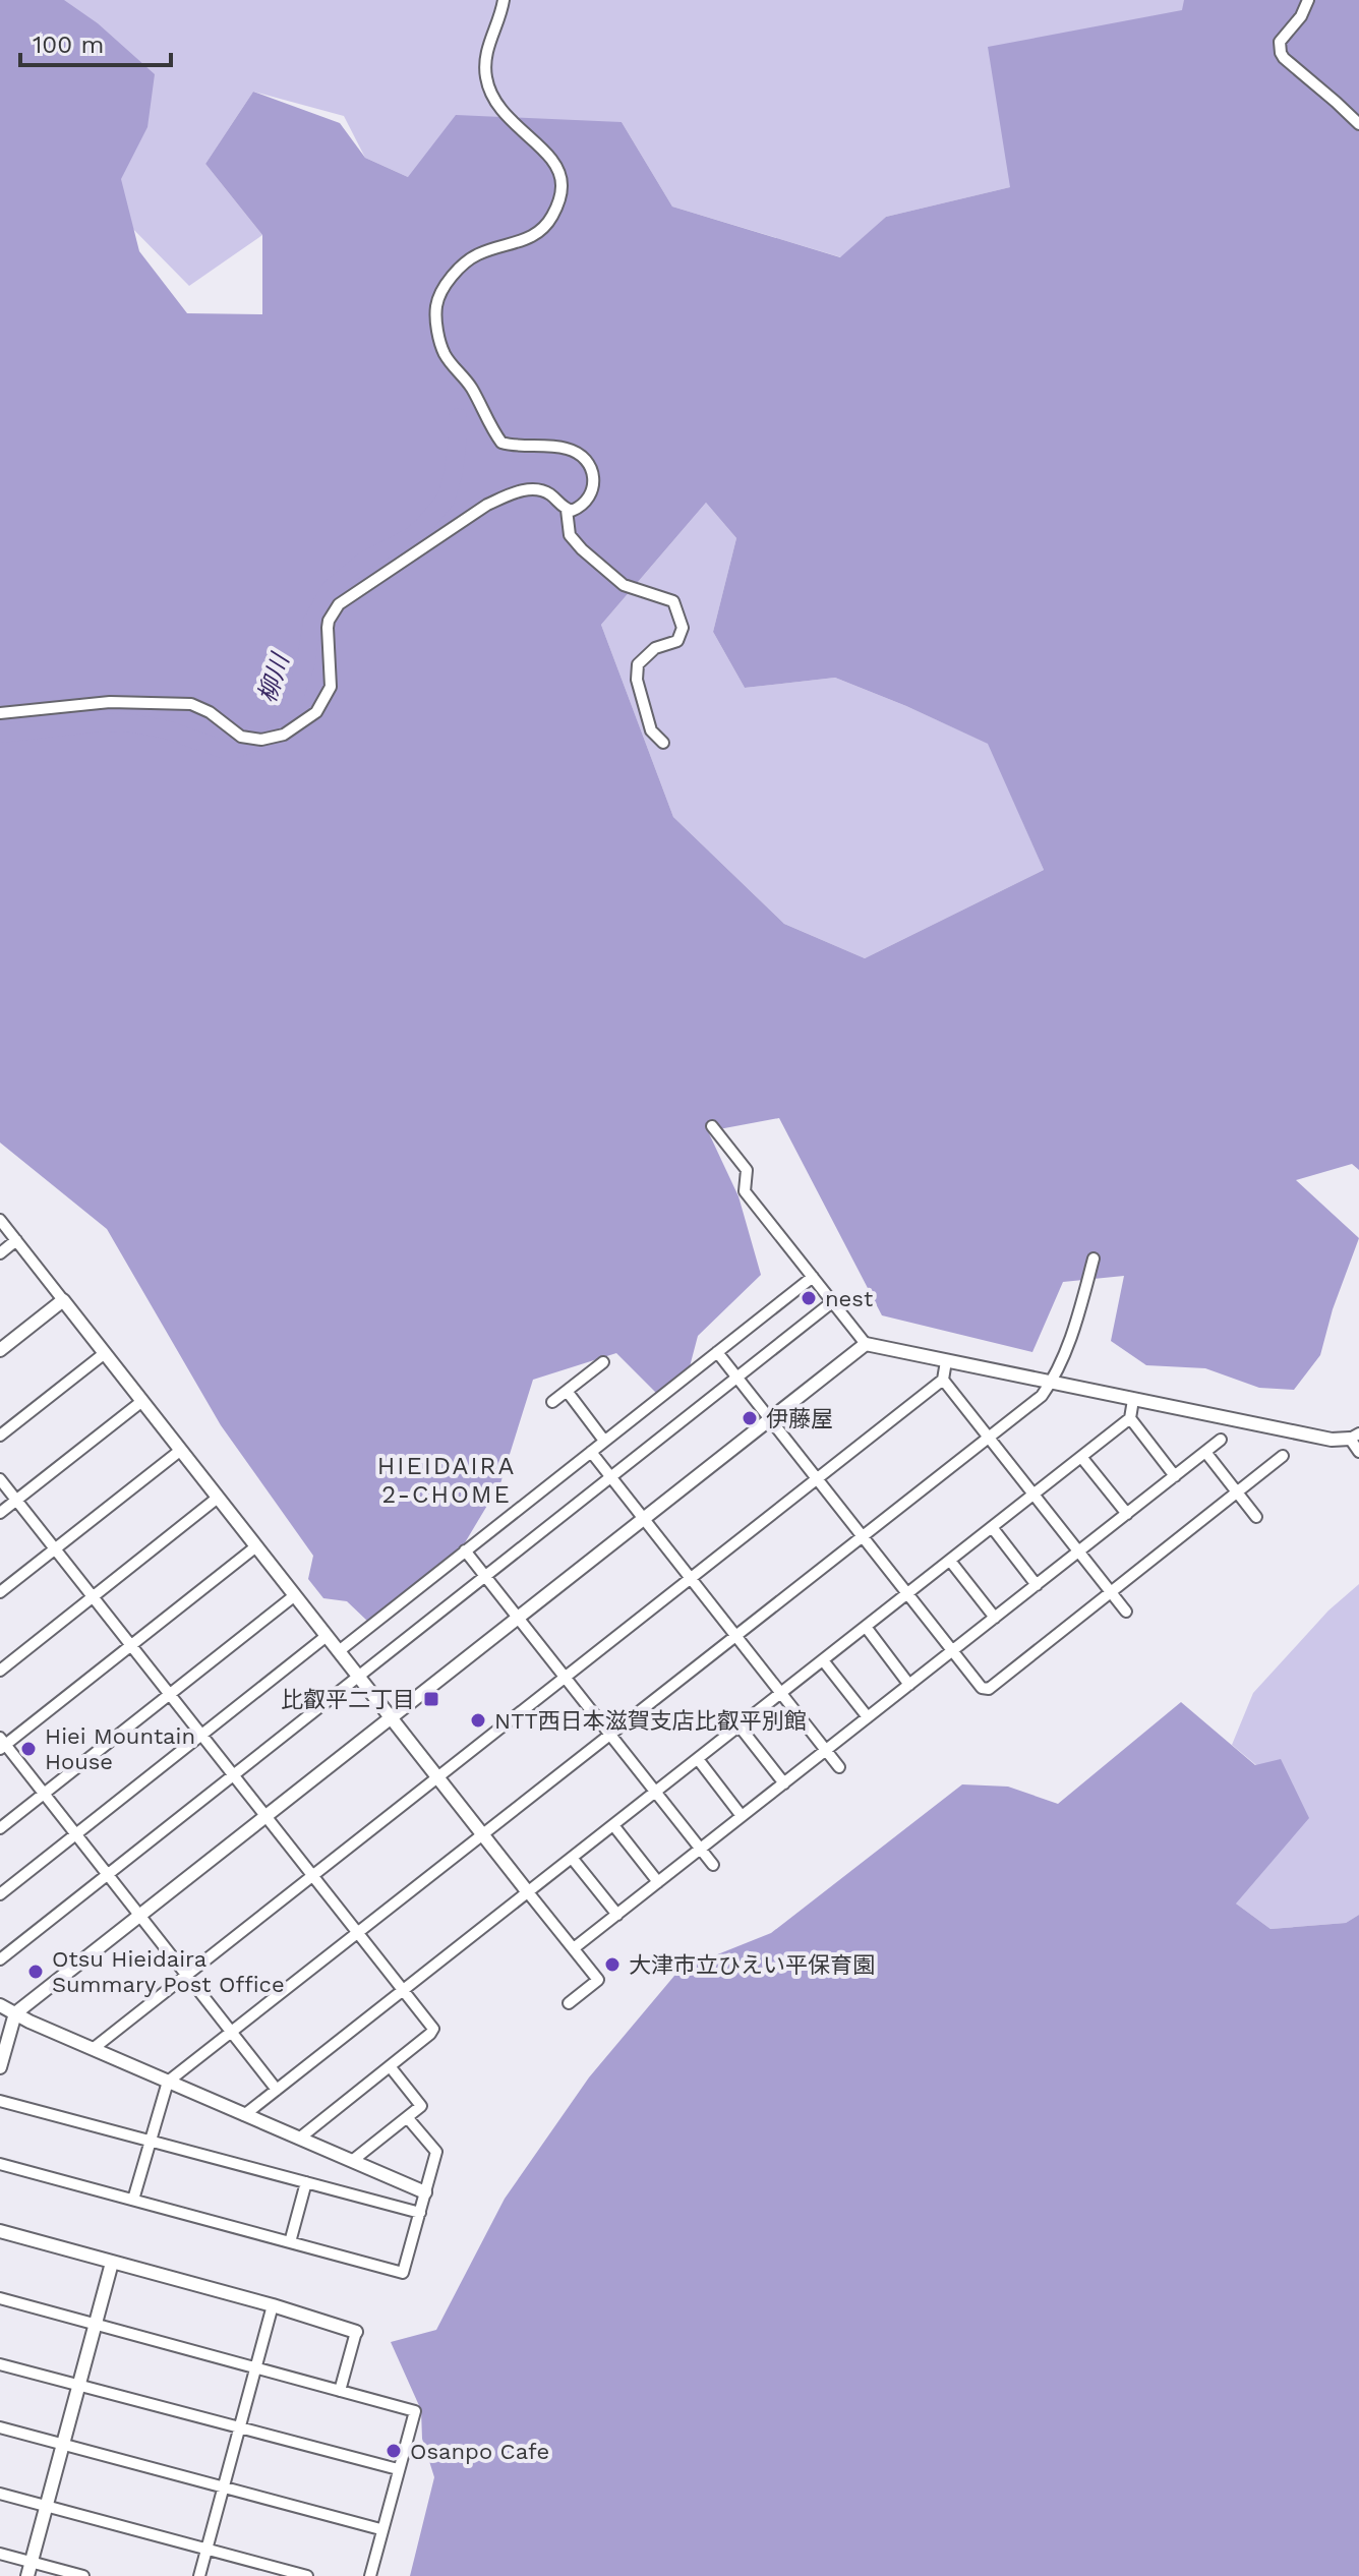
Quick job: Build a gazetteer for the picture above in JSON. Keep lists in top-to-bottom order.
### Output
{
  "districts": ["HIEIDAIRA 2-CHOME"],
  "water": ["柳川"],
  "places": {
    "other": [
      "nest",
      "伊藤屋",
      "NTT西日本滋賀支店比叡平別館",
      "Hiei Mountain House",
      "大津市立ひえい平保育園",
      "Otsu Hieidaira Summary Post Office",
      "Osanpo Cafe"
    ],
    "transit": ["比叡平二丁目"]
  },
  "scale_bar": "100 m"
}
